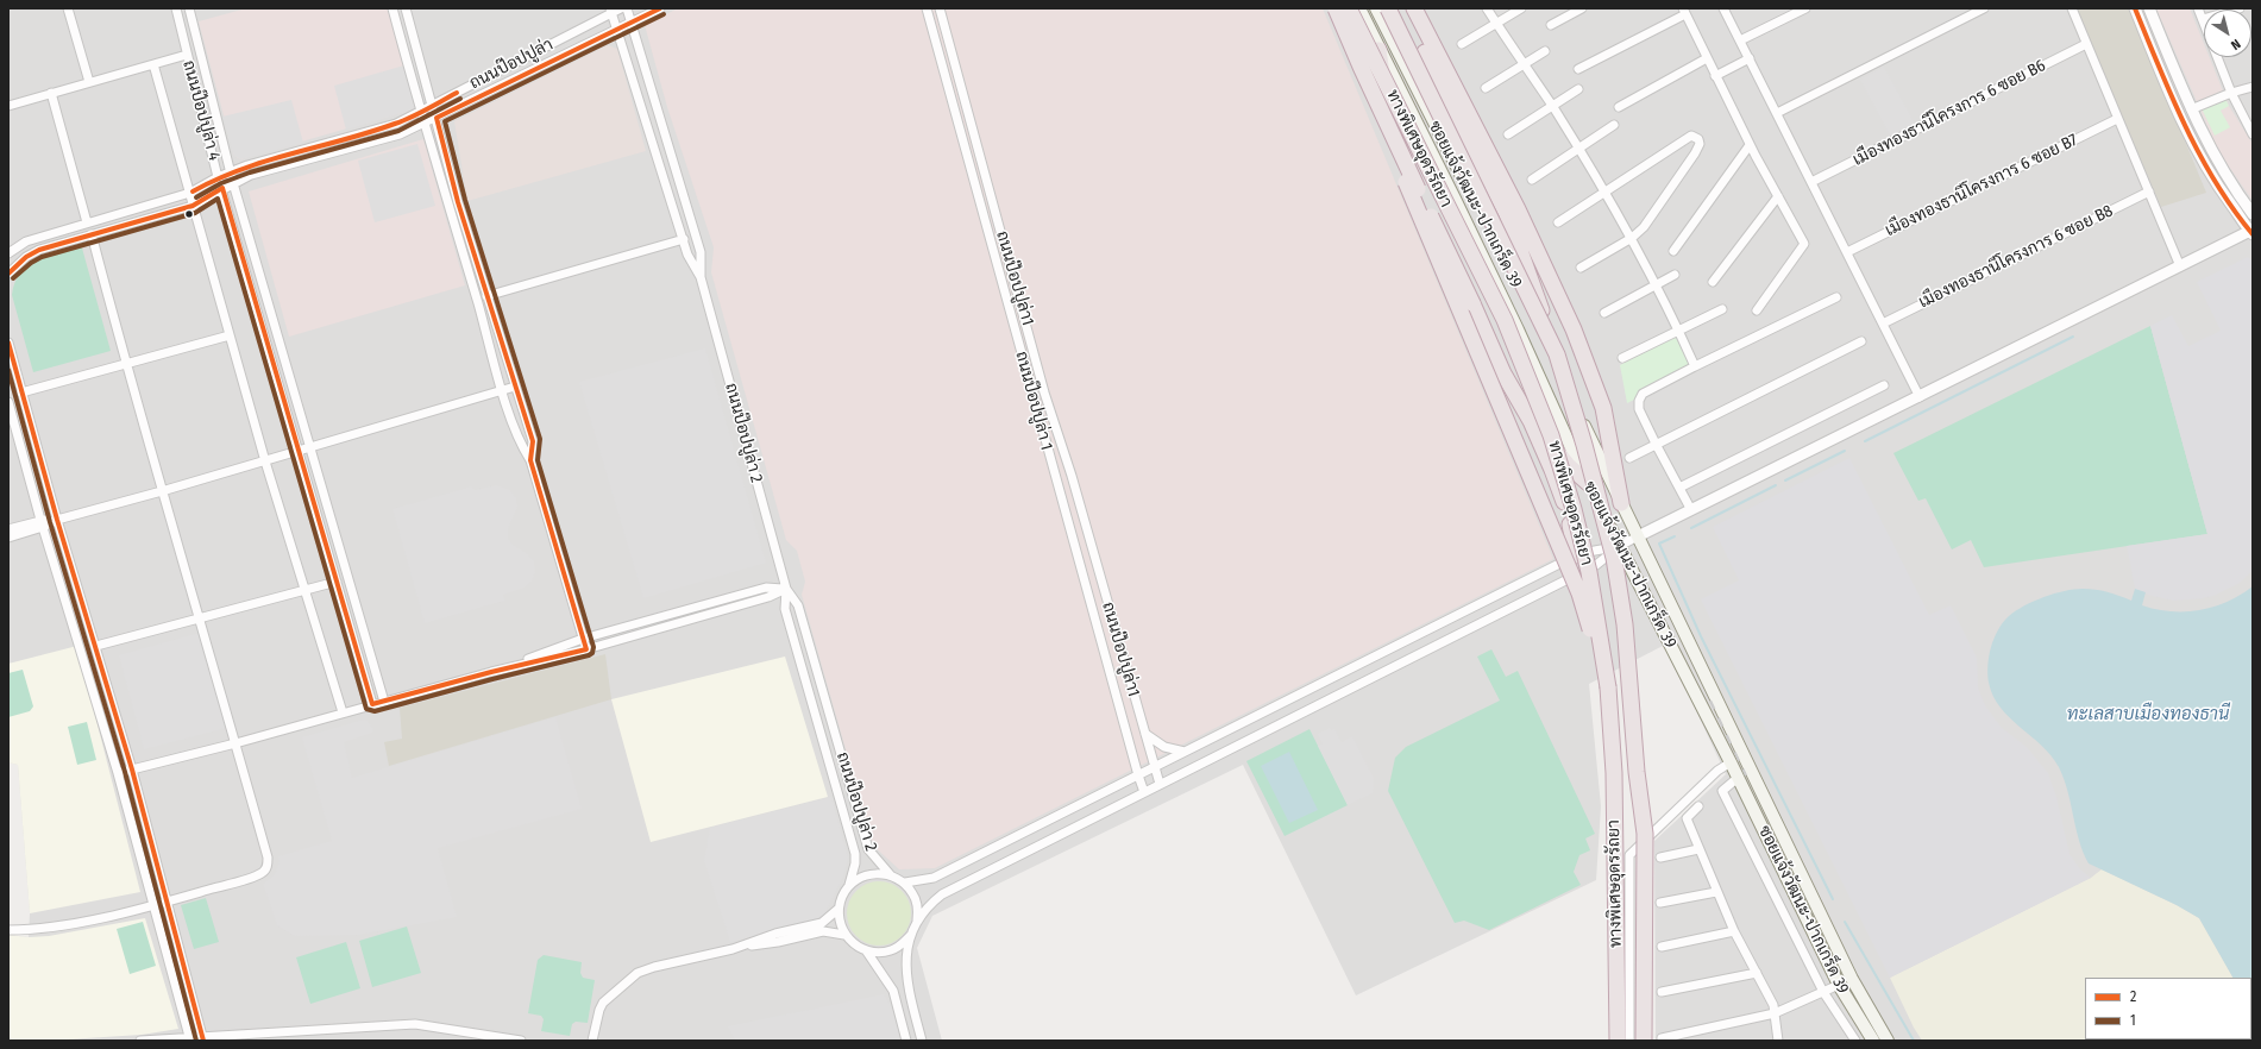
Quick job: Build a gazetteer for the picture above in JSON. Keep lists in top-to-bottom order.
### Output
{
  "streets": {
    "highway": ["ทางพิเศษอุดรรัถยา"],
    "main road": ["ซอยแจ้งวัฒนะ-ปากเกร็ด 39"],
    "street": [
      "ถนนป๊อปปูล่า",
      "ถนนป๊อปปูล่า 4",
      "เมืองทองธานีโครงการ 6 ซอย B6",
      "เมืองทองธานีโครงการ 6 ซอย B7",
      "เมืองทองธานีโครงการ 6 ซอย B8",
      "ถนนป๊อปปูล่า1",
      "ถนนป๊อปปูล่า 1",
      "ถนนป๊อปปูล่า 2"
    ]
  },
  "crossings": [
    ["ถนนป๊อปปูล่า", "ถนนป๊อปปูล่า 4"],
    ["ถนนป๊อปปูล่า", "ถนนป๊อปปูล่า 2"]
  ],
  "water": ["ทะเลสาบเมืองทองธานี"],
  "lines": ["transit line 2", "transit line 1"],
  "legend": ["2", "1"],
  "north": "bottom right"
}
